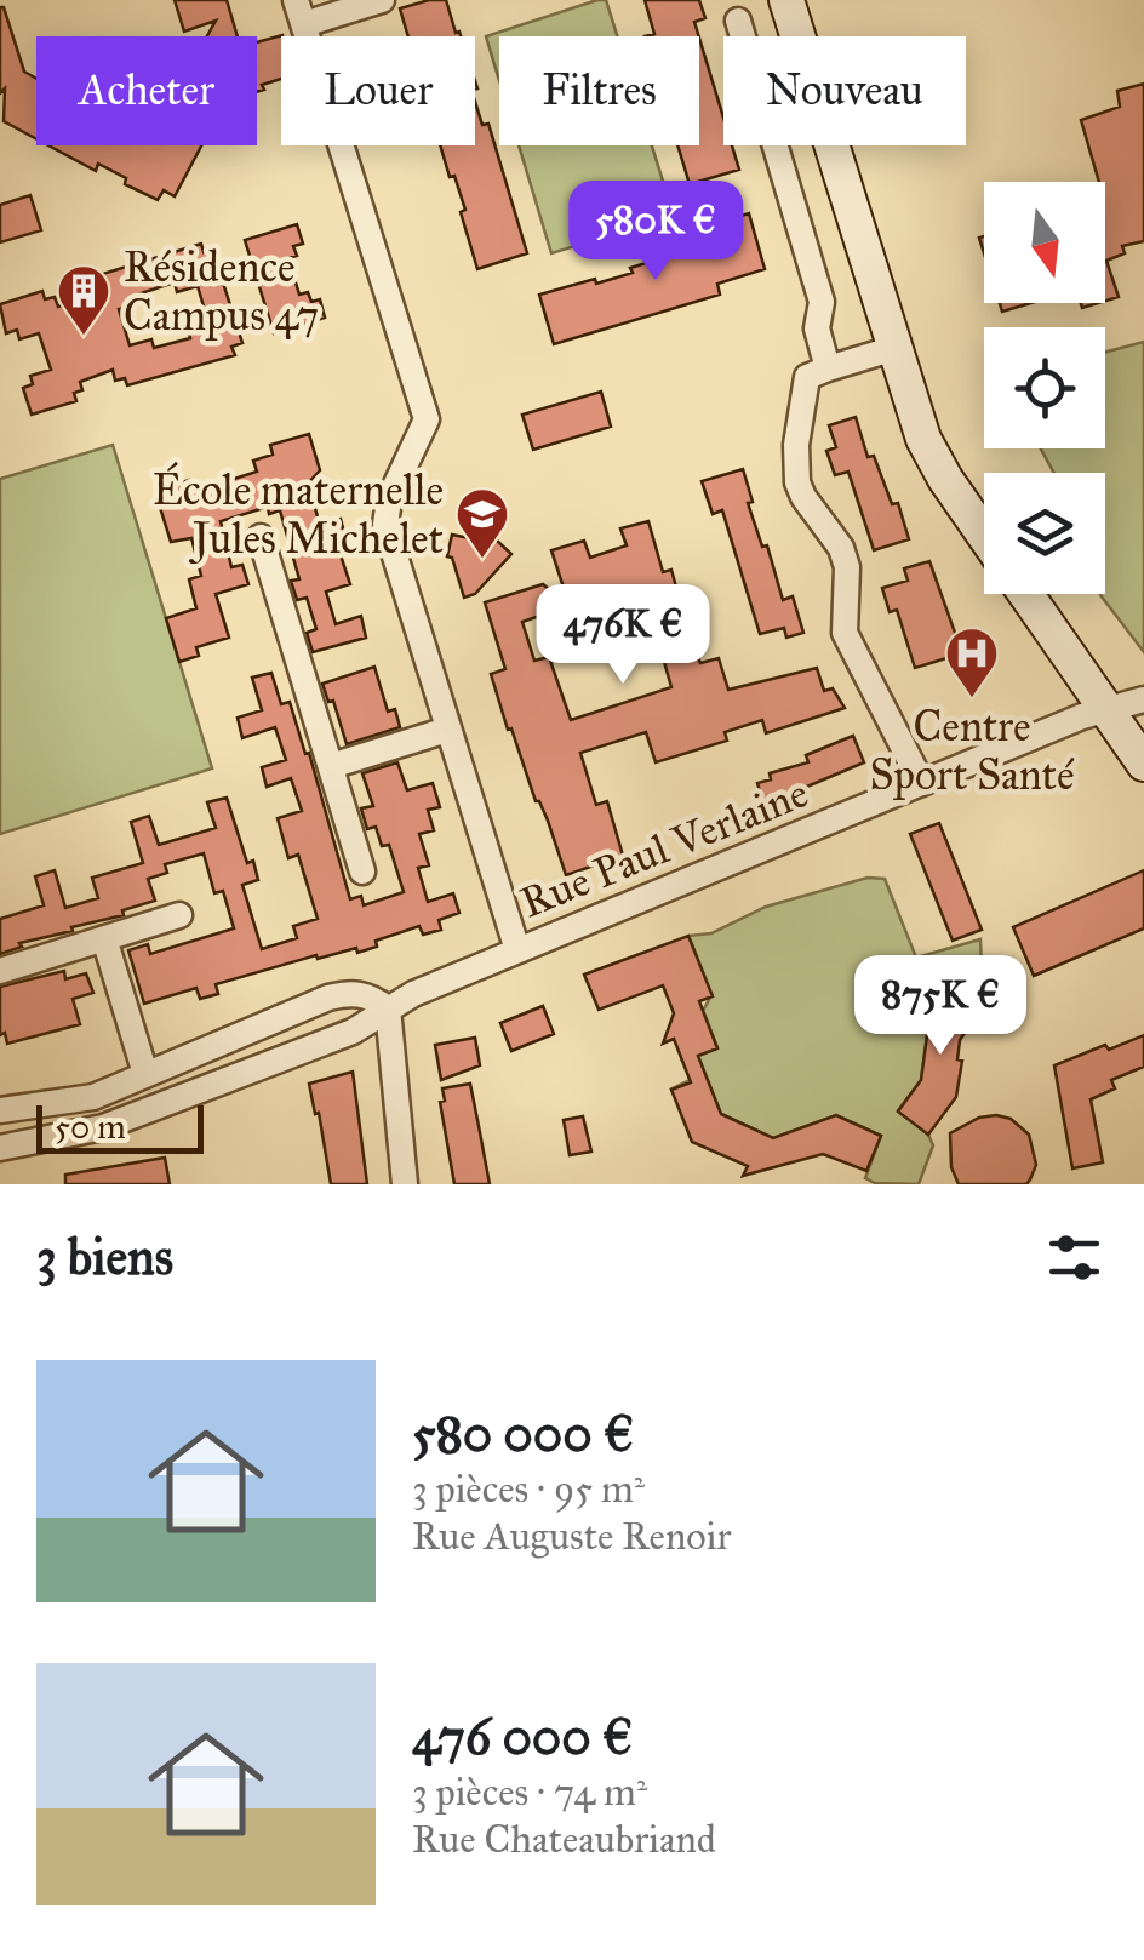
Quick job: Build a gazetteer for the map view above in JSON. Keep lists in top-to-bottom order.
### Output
{
  "streets": {
    "street": ["Rue Paul Verlaine"]
  },
  "places": {
    "building": ["Résidence Campus 47"],
    "school or university": ["École maternelle Jules Michelet"],
    "hospital": ["Centre Sport Santé"]
  },
  "scale_bar": "50 m",
  "north": "bottom",
  "page": {
    "chip": [
      "Acheter",
      "Louer",
      "Filtres",
      "Nouveau"
    ],
    "price": ["580K €", "476K €", "875K €"],
    "scale": "50 m",
    "heading": "3 biens",
    "list": [
      {
        "name": "580 000 €",
        "note": "3 pièces · 95 m² · Rue Auguste Renoir"
      },
      {
        "name": "476 000 €",
        "note": "3 pièces · 74 m² · Rue Chateaubriand"
      }
    ]
  }
}
